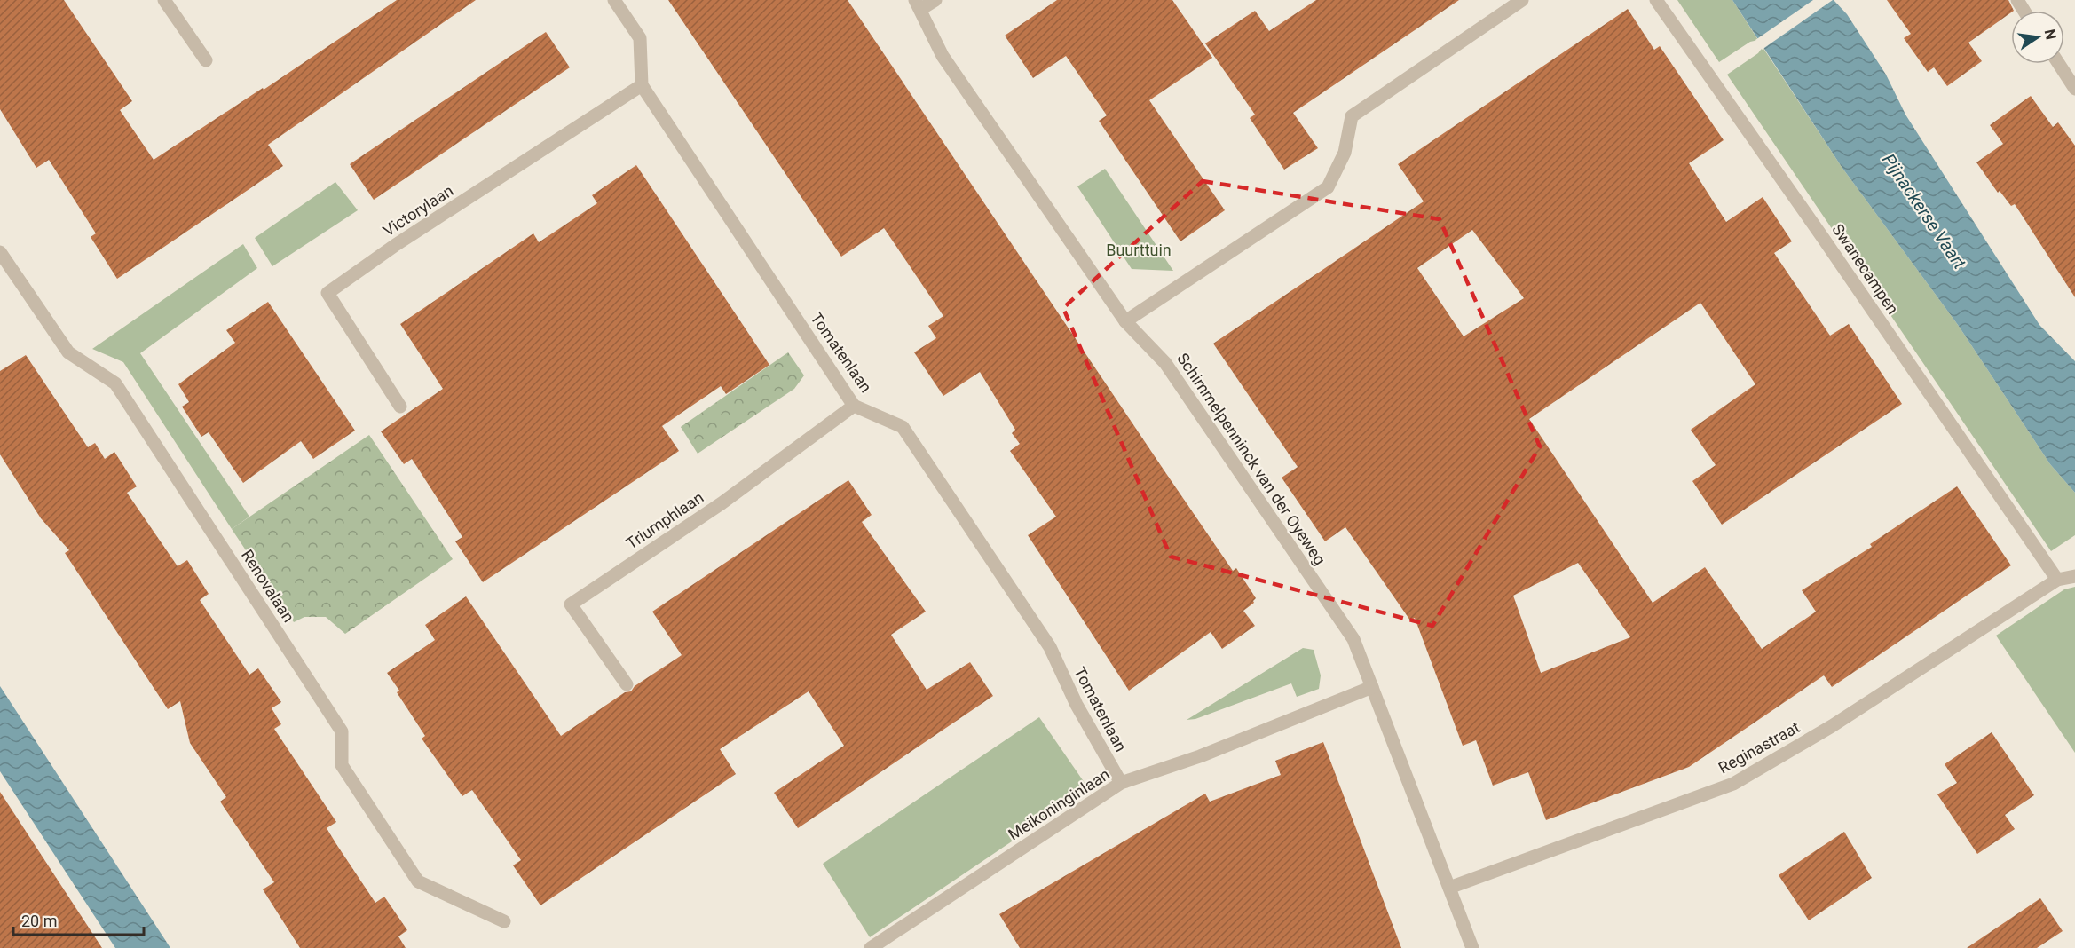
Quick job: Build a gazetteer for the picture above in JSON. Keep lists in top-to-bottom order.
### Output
{
  "streets": {
    "street": [
      "Victorylaan",
      "Swanecampen",
      "Tomatenlaan",
      "Schimmelpenninck van der Oyeweg",
      "Triumphlaan",
      "Renovalaan",
      "Reginastraat",
      "Meikoninginlaan"
    ]
  },
  "crossings": [
    ["Victorylaan", "Tomatenlaan"],
    ["Swanecampen", "Reginastraat"],
    ["Tomatenlaan", "Triumphlaan"],
    ["Tomatenlaan", "Meikoninginlaan"],
    ["Schimmelpenninck van der Oyeweg", "Reginastraat"],
    ["Schimmelpenninck van der Oyeweg", "Meikoninginlaan"]
  ],
  "water": ["Pijnackerse Vaart"],
  "parks": ["Buurttuin"],
  "scale_bar": "20 m",
  "north": "right"
}
